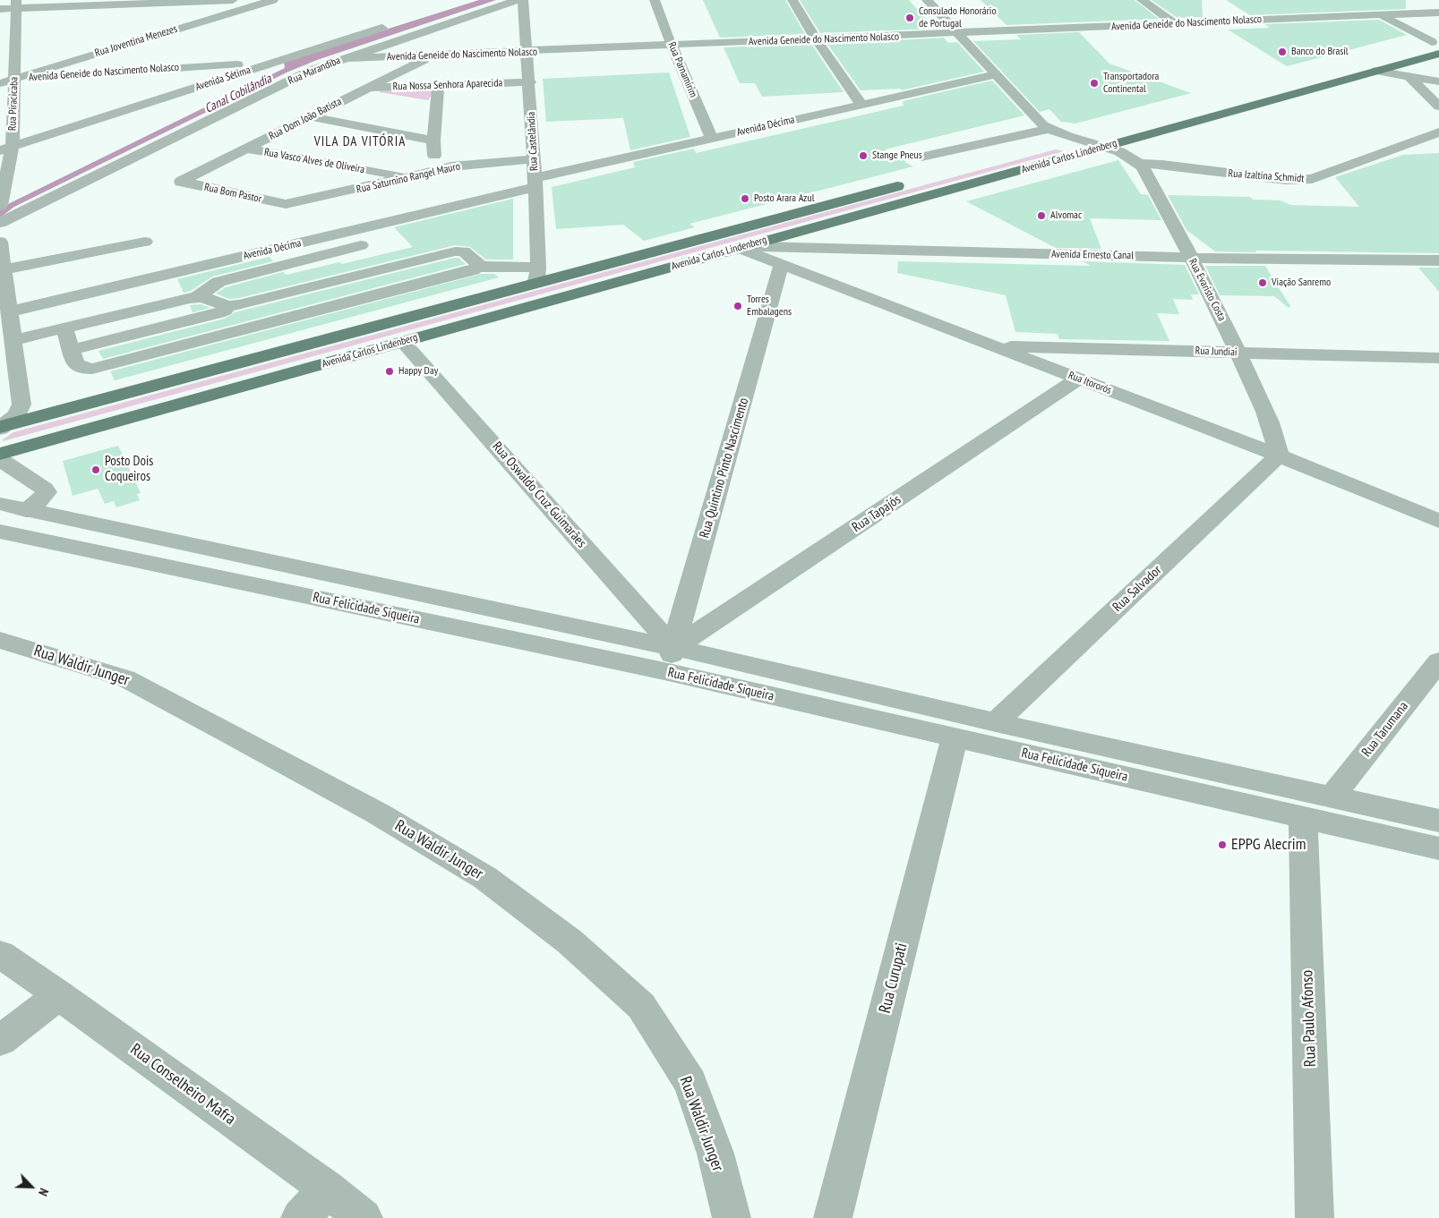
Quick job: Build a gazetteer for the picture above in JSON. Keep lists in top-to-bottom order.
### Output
{
  "streets": {
    "main road": ["Avenida Carlos Lindenberg"],
    "street": [
      "Avenida Geneide do Nascimento Nolasco",
      "Rua Joventina Menezes",
      "Rua Parnamirim",
      "Rua Marandiba",
      "Avenida Sétima",
      "Rua Nossa Senhora Aparecida",
      "Rua Piracicaba",
      "Rua Dom João Batista",
      "Avenida Décima",
      "Rua Castelândia",
      "Rua Vasco Alves de Oliveira",
      "Rua Izaltina Schmidt",
      "Rua Saturnino Rangel Mauro",
      "Rua Bom Pastor",
      "Avenida Ernesto Canal",
      "Rua Evaristo Costa",
      "Rua Jundiai",
      "Rua Itororós",
      "Rua Quintino Pinto Nascimento",
      "Rua Oswaldo Cruz Guimarães",
      "Rua Tapajós",
      "Rua Salvador",
      "Rua Felicidade Siqueira",
      "Rua Waldir Junger",
      "Rua Tarumana",
      "Rua Curupati",
      "Rua Paulo Afonso",
      "Rua Conselheiro Mafra"
    ]
  },
  "crossings": [
    ["Avenida Geneide do Nascimento Nolasco", "Rua Joventina Menezes"],
    ["Avenida Geneide do Nascimento Nolasco", "Rua Parnamirim"],
    ["Avenida Geneide do Nascimento Nolasco", "Rua Marandiba"],
    ["Avenida Geneide do Nascimento Nolasco", "Avenida Sétima"],
    ["Avenida Geneide do Nascimento Nolasco", "Rua Piracicaba"],
    ["Avenida Geneide do Nascimento Nolasco", "Rua Dom João Batista"],
    ["Avenida Geneide do Nascimento Nolasco", "Rua Castelândia"],
    ["Rua Joventina Menezes", "Rua Piracicaba"],
    ["Rua Parnamirim", "Avenida Décima"],
    ["Avenida Sétima", "Rua Piracicaba"],
    ["Rua Nossa Senhora Aparecida", "Rua Dom João Batista"],
    ["Rua Nossa Senhora Aparecida", "Rua Castelândia"],
    ["Rua Dom João Batista", "Rua Vasco Alves de Oliveira"],
    ["Rua Dom João Batista", "Rua Bom Pastor"],
    ["Avenida Décima", "Rua Castelândia"],
    ["Rua Castelândia", "Avenida Carlos Lindenberg"],
    ["Rua Castelândia", "Rua Saturnino Rangel Mauro"],
    ["Avenida Carlos Lindenberg", "Avenida Ernesto Canal"],
    ["Avenida Carlos Lindenberg", "Rua Itororós"],
    ["Avenida Carlos Lindenberg", "Rua Oswaldo Cruz Guimarães"],
    ["Rua Vasco Alves de Oliveira", "Rua Saturnino Rangel Mauro"],
    ["Rua Izaltina Schmidt", "Rua Evaristo Costa"],
    ["Rua Saturnino Rangel Mauro", "Rua Bom Pastor"],
    ["Avenida Ernesto Canal", "Rua Evaristo Costa"],
    ["Avenida Ernesto Canal", "Rua Itororós"],
    ["Rua Evaristo Costa", "Rua Jundiai"],
    ["Rua Evaristo Costa", "Rua Itororós"],
    ["Rua Evaristo Costa", "Rua Salvador"],
    ["Rua Jundiai", "Rua Itororós"],
    ["Rua Itororós", "Rua Quintino Pinto Nascimento"],
    ["Rua Itororós", "Rua Tapajós"],
    ["Rua Itororós", "Rua Salvador"],
    ["Rua Quintino Pinto Nascimento", "Rua Oswaldo Cruz Guimarães"],
    ["Rua Quintino Pinto Nascimento", "Rua Tapajós"],
    ["Rua Quintino Pinto Nascimento", "Rua Felicidade Siqueira"],
    ["Rua Oswaldo Cruz Guimarães", "Rua Tapajós"],
    ["Rua Oswaldo Cruz Guimarães", "Rua Felicidade Siqueira"],
    ["Rua Tapajós", "Rua Felicidade Siqueira"],
    ["Rua Salvador", "Rua Felicidade Siqueira"],
    ["Rua Felicidade Siqueira", "Rua Tarumana"],
    ["Rua Felicidade Siqueira", "Rua Curupati"],
    ["Rua Felicidade Siqueira", "Rua Paulo Afonso"]
  ],
  "districts": ["VILA DA VITÓRIA"],
  "water": ["Canal Cobilândia"],
  "places": [
    "Consulado Honorário de Portugal",
    "Banco do Brasil",
    "Transportadora Continental",
    "Stange Pneus",
    "Posto Arara Azul",
    "Alvomac",
    "Viação Sanremo",
    "Torres Embalagens",
    "Happy Day",
    "Posto Dois Coqueiros",
    "EPPG Alecrim"
  ],
  "north": "bottom right"
}
